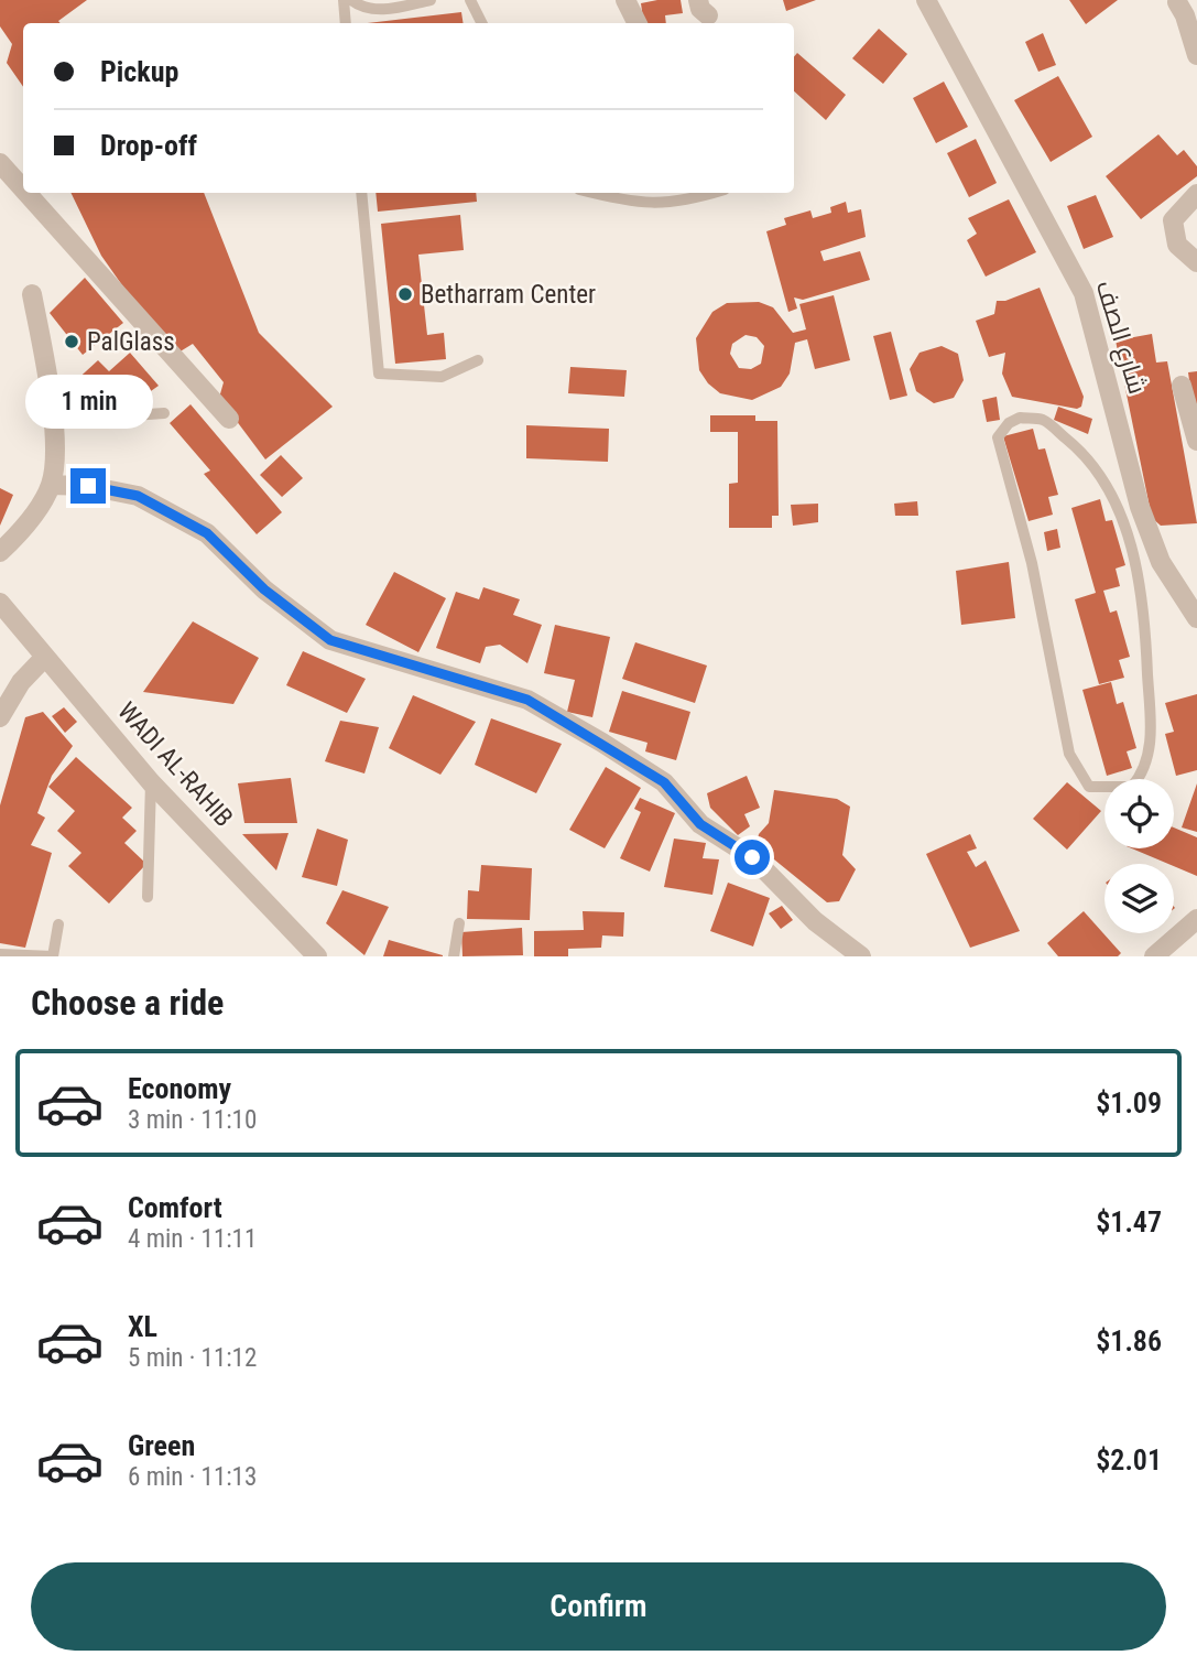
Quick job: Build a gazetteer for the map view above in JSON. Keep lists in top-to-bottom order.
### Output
{
  "streets": {
    "street": ["شارع الصف", "WADI AL-RAHIB"]
  },
  "places": ["Betharram Center", "PalGlass"],
  "page": {
    "banner": ["Pickup", "Drop-off"],
    "bubble": "1 min",
    "heading": "Choose a ride",
    "list": [
      {
        "name": "Economy",
        "note": "3 min · 11:10",
        "value": "$1.09"
      },
      {
        "name": "Comfort",
        "note": "4 min · 11:11",
        "value": "$1.47"
      },
      {
        "name": "XL",
        "note": "5 min · 11:12",
        "value": "$1.86"
      },
      {
        "name": "Green",
        "note": "6 min · 11:13",
        "value": "$2.01"
      }
    ],
    "buttons": "Confirm"
  }
}
